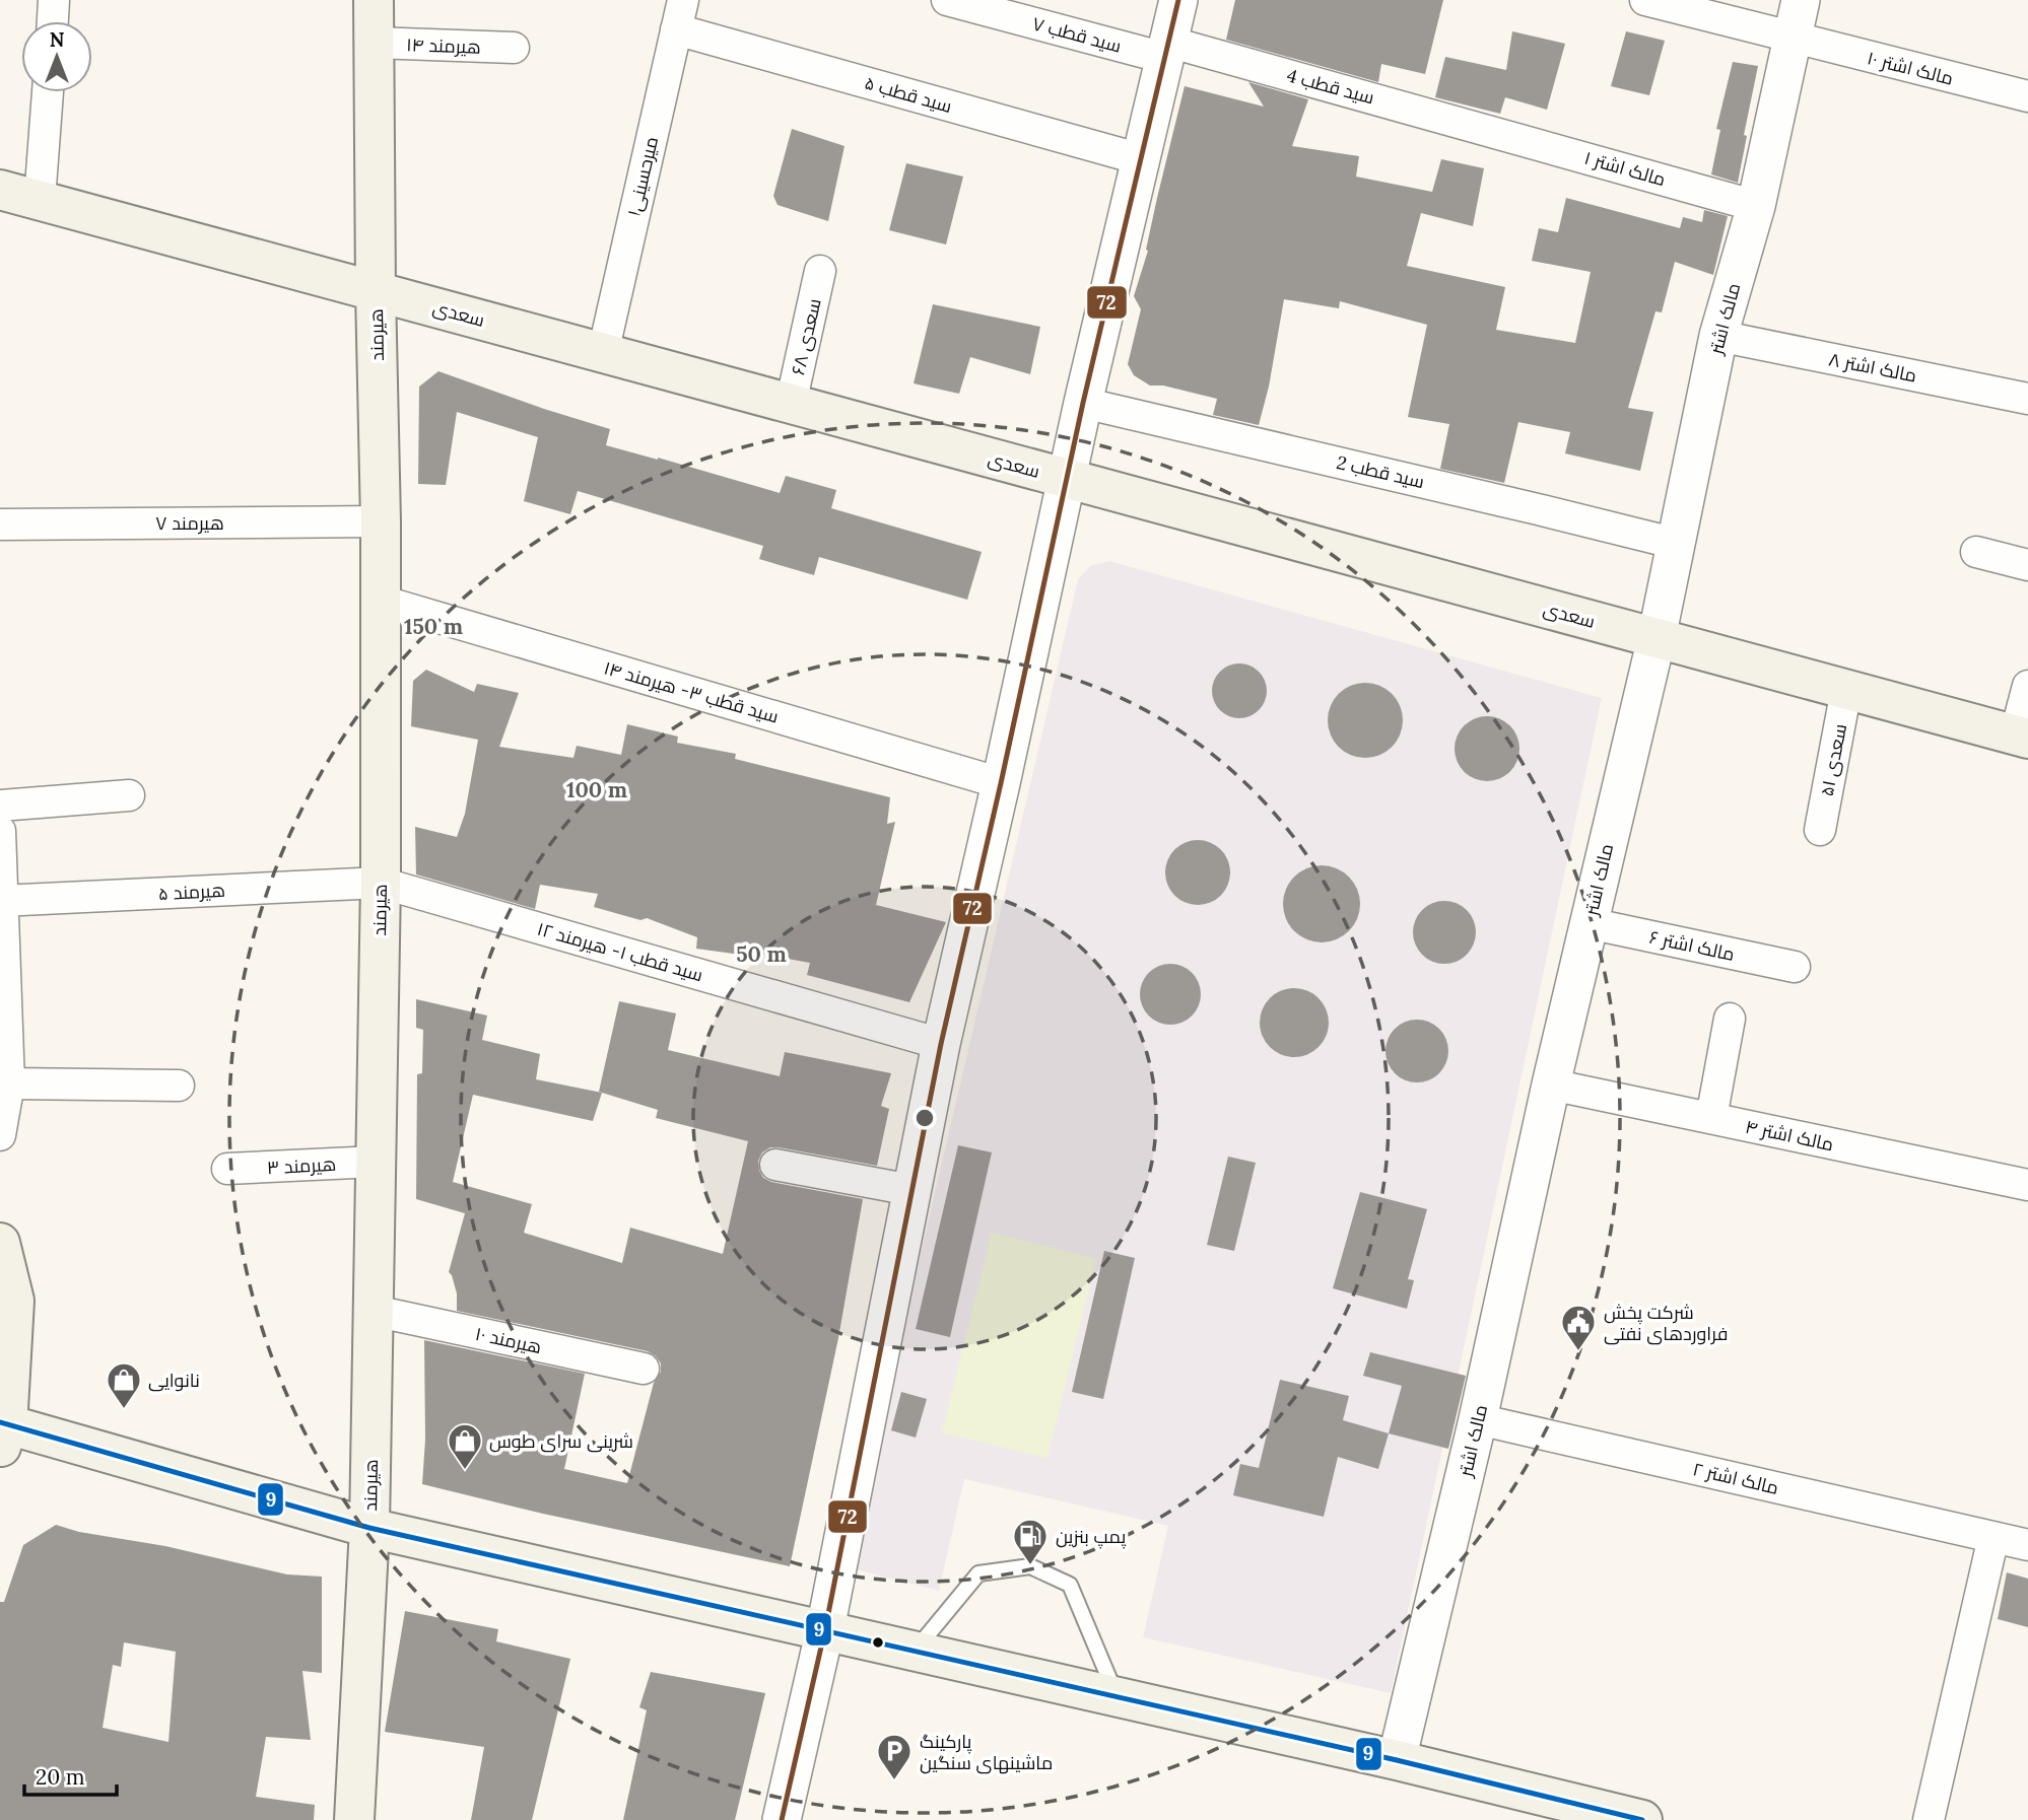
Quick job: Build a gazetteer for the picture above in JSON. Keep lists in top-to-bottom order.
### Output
{
  "streets": {
    "main road": ["سعدی", "هیرمند"],
    "street": [
      "سید قطب ۷",
      "هیرمند ۱۴",
      "مالک اشتر ۱۰",
      "سید قطب 4",
      "سید قطب ۵",
      "مالک اشتر ۱",
      "میرحسینی۱",
      "مالک اشتر",
      "سعدی ۶۸",
      "مالک اشتر ۸",
      "سید قطب 2",
      "هیرمند ۷",
      "سید قطب ۳- هیرمند ۱۴",
      "سعدی ۵۱",
      "هیرمند ۵",
      "مالک اشتر ۶",
      "سید قطب ۱- هیرمند ۱۲",
      "مالک اشتر ۴",
      "هیرمند ۳",
      "هیرمند ۱۰",
      "مالک اشتر ۲"
    ]
  },
  "crossings": [
    ["سید قطب ۷", "سید قطب 4"],
    ["هیرمند ۱۴", "هیرمند"],
    ["مالک اشتر ۱۰", "مالک اشتر"],
    ["سید قطب 4", "مالک اشتر ۱"],
    ["سید قطب ۵", "میرحسینی۱"],
    ["مالک اشتر ۱", "مالک اشتر"],
    ["میرحسینی۱", "سعدی"],
    ["سعدی", "مالک اشتر"],
    ["سعدی", "هیرمند"],
    ["سعدی", "سعدی ۶۸"],
    ["سعدی", "سعدی ۵۱"],
    ["مالک اشتر", "مالک اشتر ۸"],
    ["مالک اشتر", "سید قطب 2"],
    ["مالک اشتر", "مالک اشتر ۶"],
    ["مالک اشتر", "مالک اشتر ۴"],
    ["مالک اشتر", "مالک اشتر ۲"],
    ["هیرمند", "هیرمند ۷"],
    ["هیرمند", "سید قطب ۳- هیرمند ۱۴"],
    ["هیرمند", "هیرمند ۵"],
    ["هیرمند", "سید قطب ۱- هیرمند ۱۲"],
    ["هیرمند", "هیرمند ۳"],
    ["هیرمند", "هیرمند ۱۰"],
    ["هیرمند ۵", "سید قطب ۱- هیرمند ۱۲"]
  ],
  "places": {
    "public building": ["شرکت پخش فراوردهای نفتی"],
    "shop": ["نانوایی", "شرینی سرای طوس"],
    "fuel station": ["پمپ بنزین"],
    "parking": ["پارکینگ ماشینهای سنگین"]
  },
  "lines": ["transit line 72", "transit line 9"],
  "scale_bar": "20 m",
  "north": "top",
  "rings": ["150 m", "100 m", "50 m"]
}
